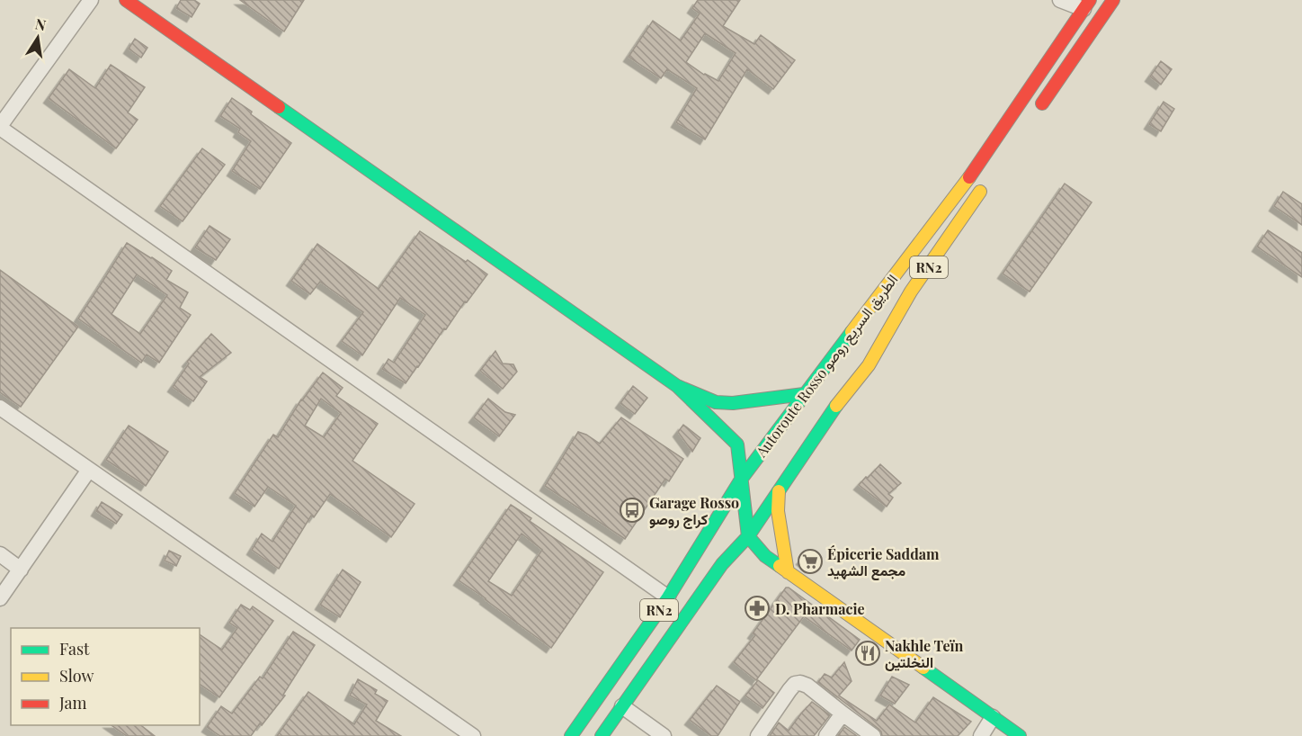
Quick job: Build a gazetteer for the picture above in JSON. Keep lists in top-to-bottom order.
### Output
{
  "streets": {
    "main road": ["RN2", "Autoroute Rosso الطريق السريع روصو"]
  },
  "places": {
    "bus stop": ["Garage Rosso كراج روصو"],
    "supermarket": ["Épicerie Saddam مجمع الشهيد"],
    "pharmacy": ["D. Pharmacie"],
    "restaurant": ["Nakhle Teïn النخلتين"]
  },
  "legend": ["Fast", "Slow", "Jam"],
  "north": "top"
}
